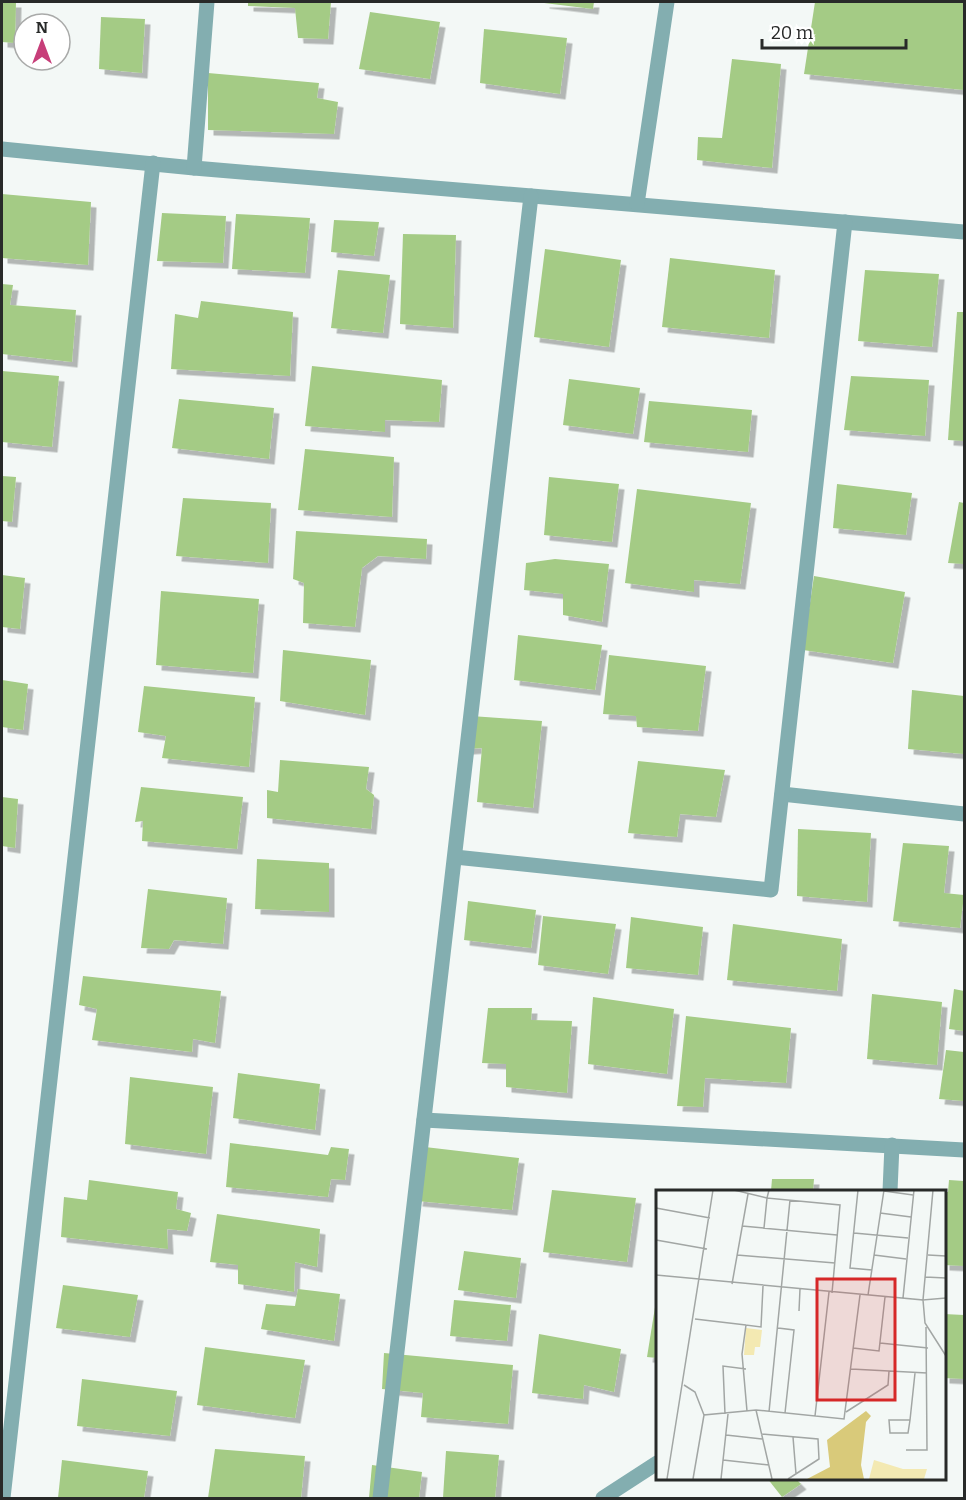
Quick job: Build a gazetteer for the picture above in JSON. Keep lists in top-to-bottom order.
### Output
{
  "scale_bar": "20 m",
  "north": "top"
}
